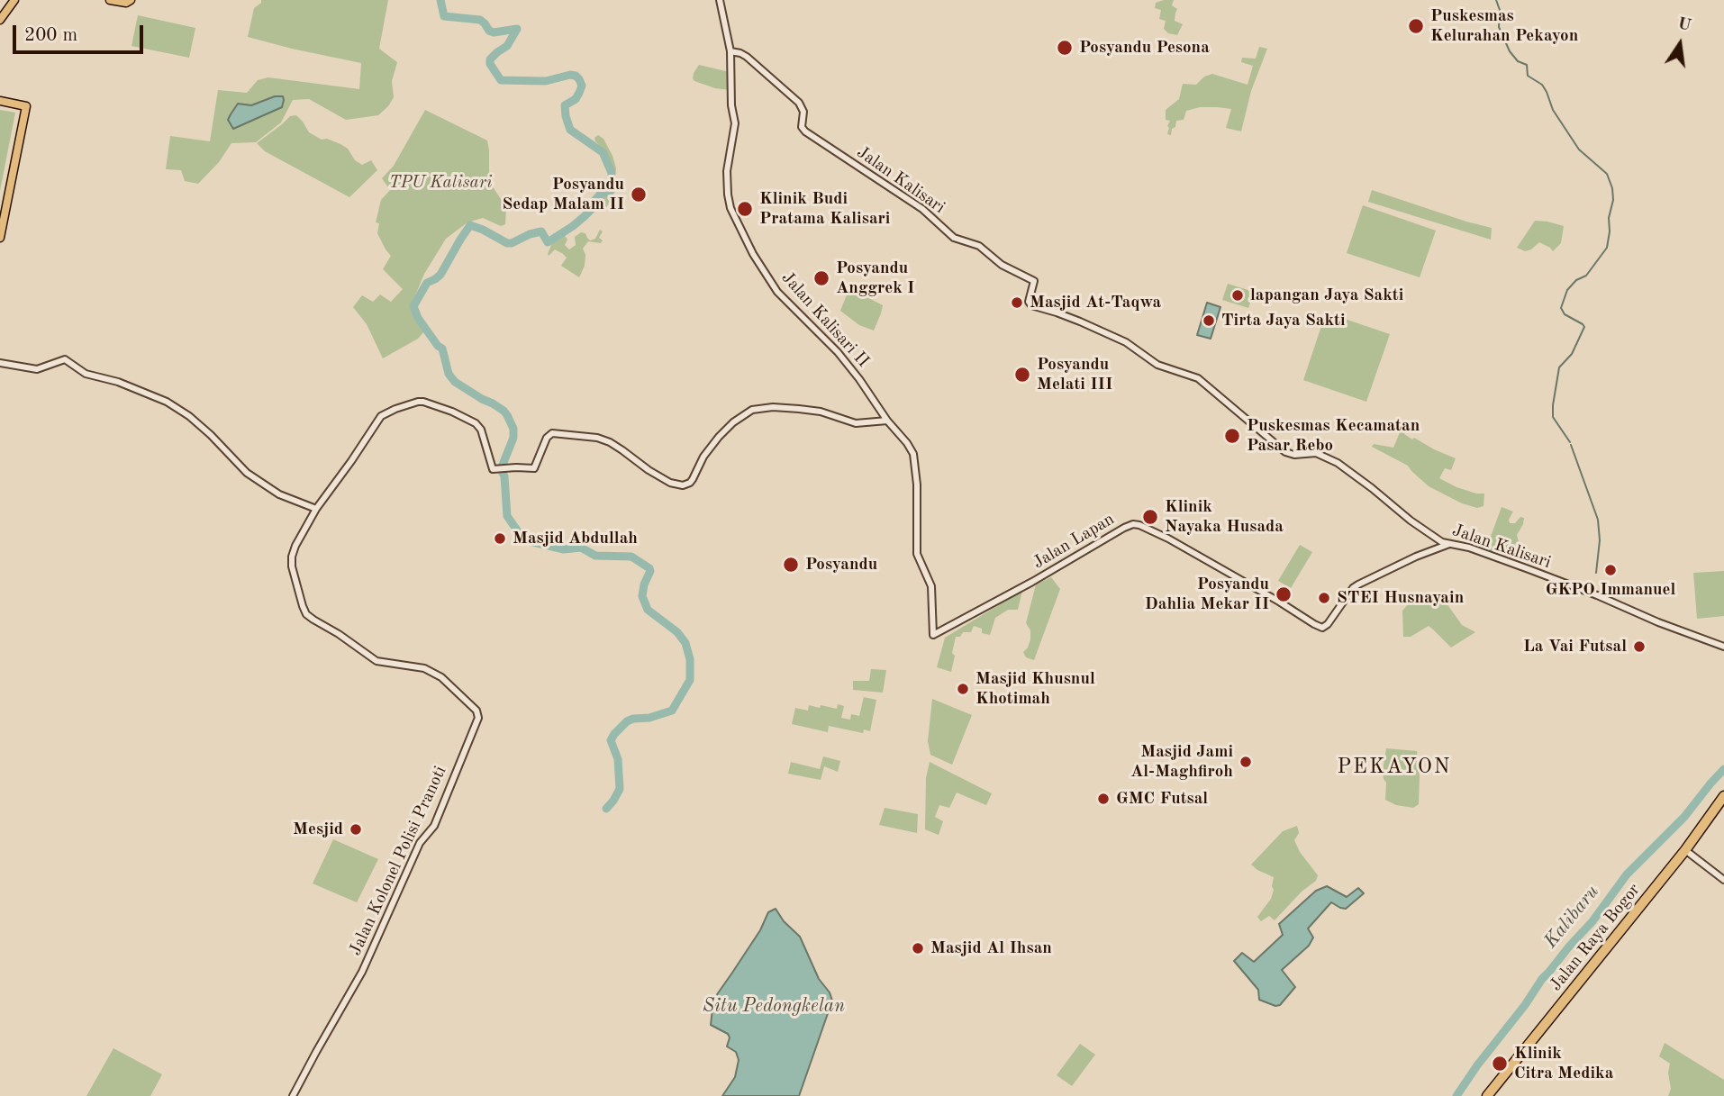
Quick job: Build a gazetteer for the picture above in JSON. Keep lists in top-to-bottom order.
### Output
{
  "streets": {
    "highway": ["Jalan Raya Bogor"],
    "street": [
      "Jalan Kalisari",
      "Jalan Kalisari II",
      "Jalan Lapan",
      "Jalan Kolonel Polisi Pranoti"
    ]
  },
  "crossings": [
    ["Jalan Kalisari", "Jalan Kalisari II"],
    ["Jalan Kalisari", "Jalan Lapan"],
    ["Jalan Kalisari II", "Jalan Lapan"]
  ],
  "districts": ["PEKAYON"],
  "water": ["Kalibaru", "Situ Pedongkelan"],
  "parks": ["TPU Kalisari"],
  "places": [
    "Puskesmas Kelurahan Pekayon",
    "Posyandu Pesona",
    "Posyandu Sedap Malam II",
    "Klinik Budi Pratama Kalisari",
    "Posyandu Anggrek I",
    "lapangan Jaya Sakti",
    "Masjid At-Taqwa",
    "Tirta Jaya Sakti",
    "Posyandu Melati III",
    "Puskesmas Kecamatan Pasar Rebo",
    "Klinik Nayaka Husada",
    "Masjid Abdullah",
    "Posyandu",
    "GKPO Immanuel",
    "Posyandu Dahlia Mekar II",
    "STEI Husnayain",
    "La Vai Futsal",
    "Masjid Khusnul Khotimah",
    "Masjid Jami Al-Maghfiroh",
    "GMC Futsal",
    "Mesjid",
    "Masjid Al Ihsan",
    "Klinik Citra Medika"
  ],
  "scale_bar": "200 m",
  "north": "top"
}
